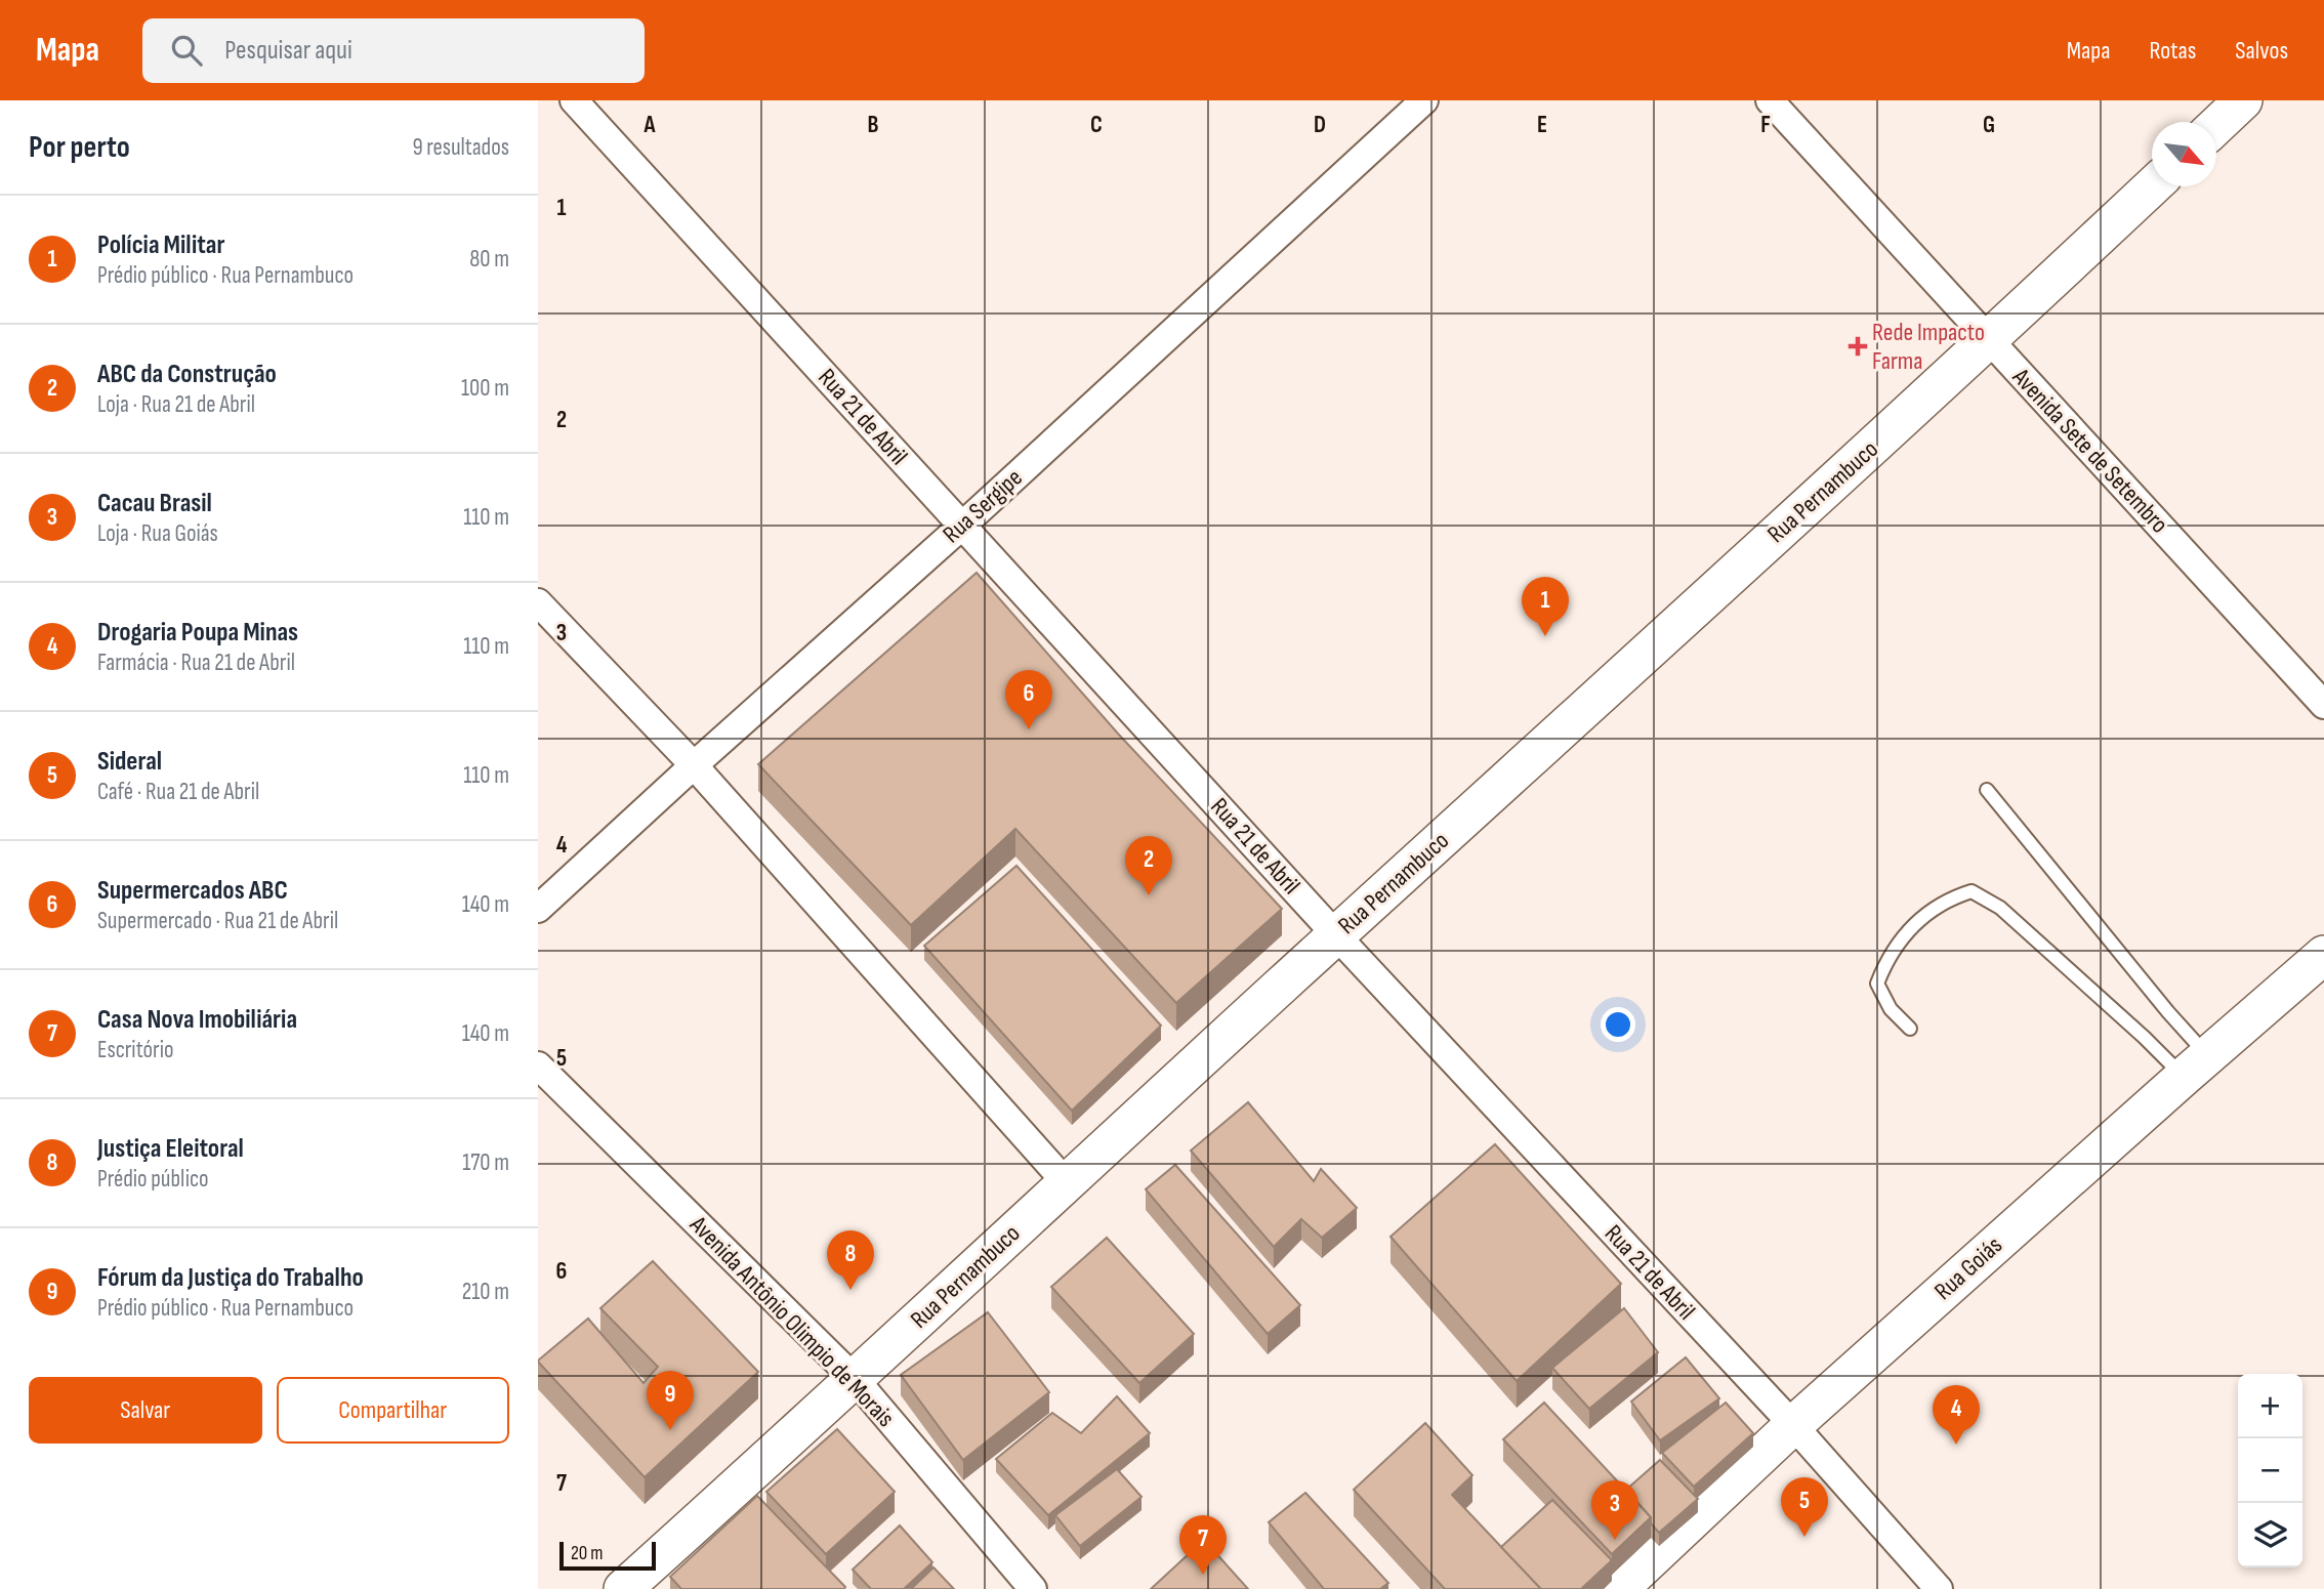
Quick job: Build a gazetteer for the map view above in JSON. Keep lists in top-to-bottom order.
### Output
{
  "streets": {
    "main road": ["Rua Pernambuco", "Rua Goiás"],
    "street": [
      "Rua 21 de Abril",
      "Avenida Sete de Setembro",
      "Rua Sergipe",
      "Avenida Antônio Olimpio de Morais"
    ]
  },
  "crossings": [
    ["Rua 21 de Abril", "Rua Pernambuco"],
    ["Rua 21 de Abril", "Rua Sergipe"],
    ["Rua 21 de Abril", "Rua Goiás"],
    ["Avenida Sete de Setembro", "Rua Pernambuco"],
    ["Rua Pernambuco", "Avenida Antônio Olimpio de Morais"]
  ],
  "places": {
    "health": ["Rede Impacto Farma"]
  },
  "scale_bar": "20 m",
  "north": "bottom right",
  "page": {
    "header": "Mapa",
    "search": "Pesquisar aqui",
    "nav": ["Mapa", "Rotas", "Salvos"],
    "heading": ["Por perto", "9 resultados"],
    "list": [
      {
        "mark": "1",
        "name": "Polícia Militar",
        "note": "Prédio público · Rua Pernambuco",
        "value": "80 m"
      },
      {
        "mark": "2",
        "name": "ABC da Construção",
        "note": "Loja · Rua 21 de Abril",
        "value": "100 m"
      },
      {
        "mark": "3",
        "name": "Cacau Brasil",
        "note": "Loja · Rua Goiás",
        "value": "110 m"
      },
      {
        "mark": "4",
        "name": "Drogaria Poupa Minas",
        "note": "Farmácia · Rua 21 de Abril",
        "value": "110 m"
      },
      {
        "mark": "5",
        "name": "Sideral",
        "note": "Café · Rua 21 de Abril",
        "value": "110 m"
      },
      {
        "mark": "6",
        "name": "Supermercados ABC",
        "note": "Supermercado · Rua 21 de Abril",
        "value": "140 m"
      },
      {
        "mark": "7",
        "name": "Casa Nova Imobiliária",
        "note": "Escritório",
        "value": "140 m"
      },
      {
        "mark": "8",
        "name": "Justiça Eleitoral",
        "note": "Prédio público",
        "value": "170 m"
      },
      {
        "mark": "9",
        "name": "Fórum da Justiça do Trabalho",
        "note": "Prédio público · Rua Pernambuco",
        "value": "210 m"
      }
    ],
    "pins": [
      "1",
      "6",
      "2",
      "8",
      "9",
      "4",
      "5",
      "3",
      "7"
    ],
    "buttons": ["Salvar", "Compartilhar"],
    "map_buttons": ["+", "−"],
    "scale": "20 m"
  },
  "grid": {
    "columns": [
      "A",
      "B",
      "C",
      "D",
      "E",
      "F",
      "G"
    ],
    "rows": [
      "1",
      "2",
      "3",
      "4",
      "5",
      "6",
      "7"
    ]
  }
}
